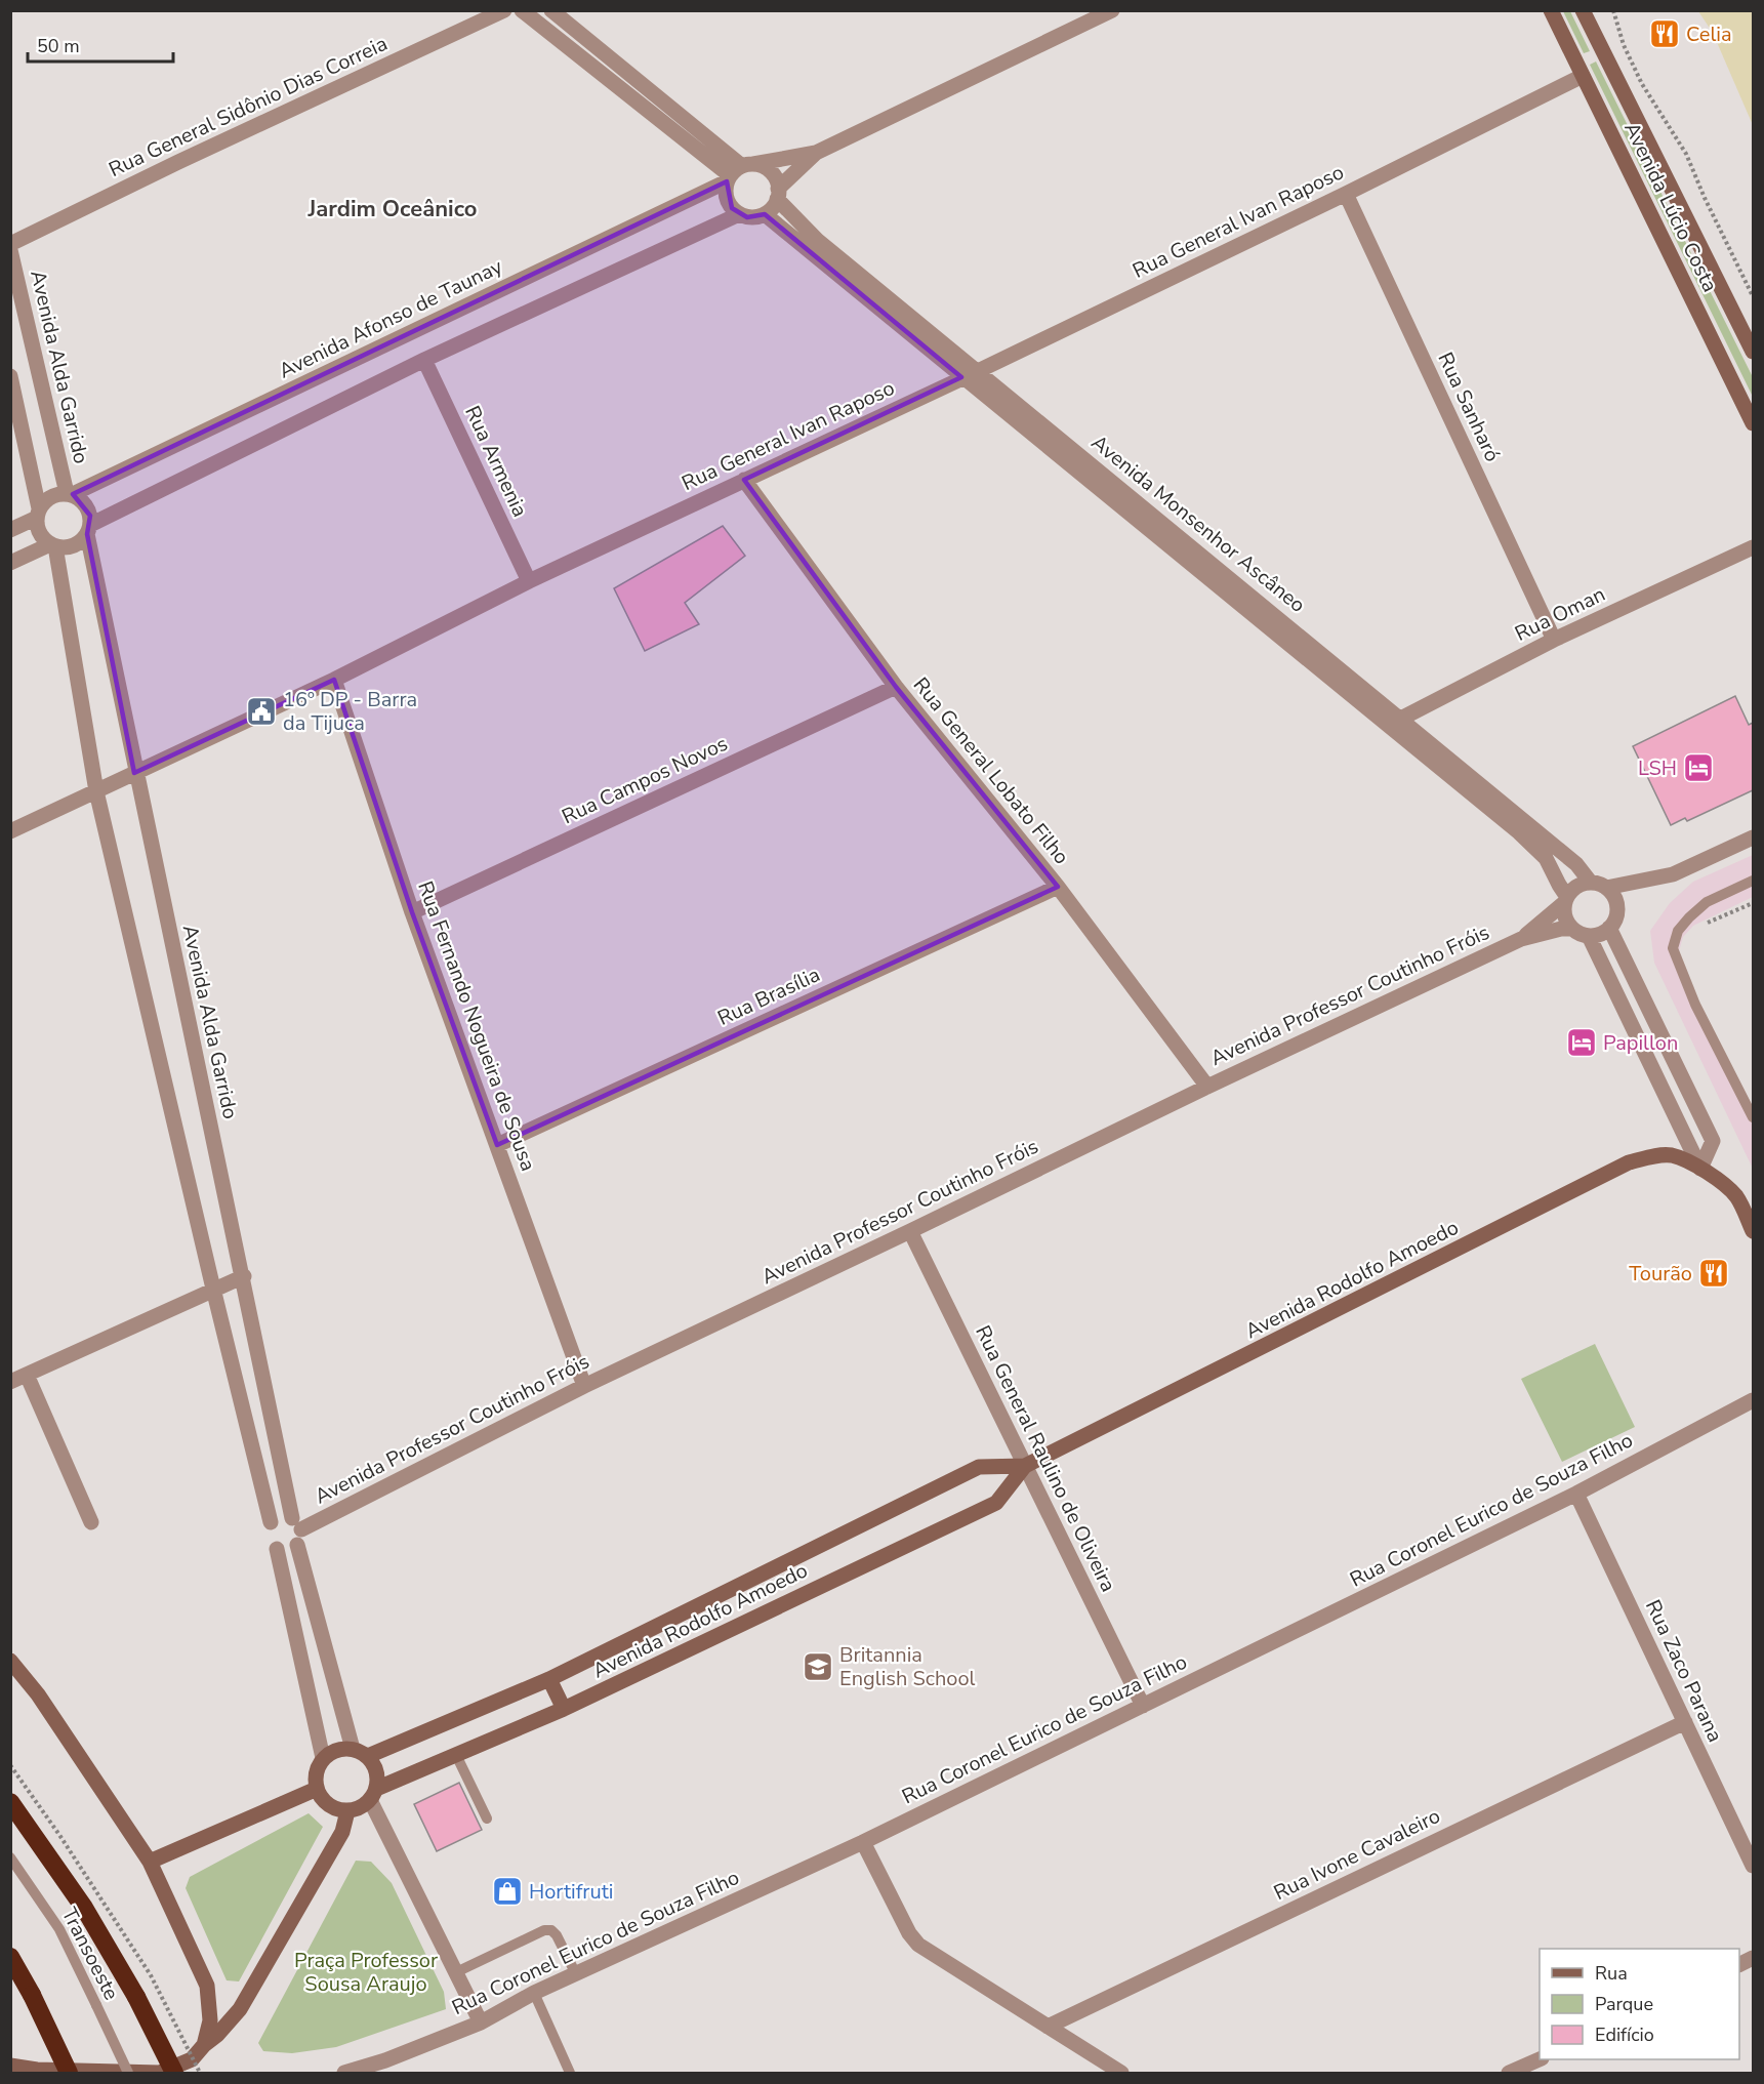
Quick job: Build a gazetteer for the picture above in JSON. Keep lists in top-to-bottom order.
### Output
{
  "streets": {
    "street": [
      "Rua General Sidônio Dias Correia",
      "Avenida Lúcio Costa",
      "Rua General Ivan Raposo",
      "Avenida Afonso de Taunay",
      "Avenida Alda Garrido",
      "Rua Sanharó",
      "Rua Armenia",
      "Avenida Monsenhor Ascâneo",
      "Rua Oman",
      "Rua General Lobato Filho",
      "Rua Campos Novos",
      "Avenida Professor Coutinho Fróis",
      "Rua Brasília",
      "Rua Fernando Nogueira de Sousa",
      "Avenida Rodolfo Amoedo",
      "Rua General Raulino de Oliveira",
      "Rua Coronel Eurico de Souza Filho",
      "Rua Zaco Parana",
      "Rua Ivone Cavaleiro"
    ],
    "lane": ["Transoeste"]
  },
  "crossings": [
    ["Avenida Lúcio Costa", "Rua General Ivan Raposo"],
    ["Rua General Ivan Raposo", "Avenida Alda Garrido"],
    ["Rua General Ivan Raposo", "Rua Sanharó"],
    ["Rua General Ivan Raposo", "Rua Armenia"],
    ["Rua General Ivan Raposo", "Avenida Monsenhor Ascâneo"],
    ["Rua General Ivan Raposo", "Rua General Lobato Filho"],
    ["Rua General Ivan Raposo", "Rua Fernando Nogueira de Sousa"],
    ["Avenida Afonso de Taunay", "Avenida Alda Garrido"],
    ["Avenida Afonso de Taunay", "Avenida Monsenhor Ascâneo"],
    ["Avenida Alda Garrido", "Avenida Professor Coutinho Fróis"],
    ["Avenida Alda Garrido", "Avenida Rodolfo Amoedo"],
    ["Rua Sanharó", "Rua Oman"],
    ["Avenida Monsenhor Ascâneo", "Rua Oman"],
    ["Avenida Monsenhor Ascâneo", "Avenida Professor Coutinho Fróis"],
    ["Rua General Lobato Filho", "Rua Campos Novos"],
    ["Rua General Lobato Filho", "Avenida Professor Coutinho Fróis"],
    ["Rua General Lobato Filho", "Rua Brasília"],
    ["Rua Campos Novos", "Rua Fernando Nogueira de Sousa"],
    ["Avenida Professor Coutinho Fróis", "Rua Fernando Nogueira de Sousa"],
    ["Avenida Professor Coutinho Fróis", "Rua General Raulino de Oliveira"],
    ["Rua Brasília", "Rua Fernando Nogueira de Sousa"],
    ["Avenida Rodolfo Amoedo", "Rua General Raulino de Oliveira"],
    ["Rua General Raulino de Oliveira", "Rua Coronel Eurico de Souza Filho"],
    ["Rua Coronel Eurico de Souza Filho", "Rua Zaco Parana"],
    ["Rua Zaco Parana", "Rua Ivone Cavaleiro"]
  ],
  "districts": ["Jardim Oceânico"],
  "parks": ["Praça Professor Sousa Araujo"],
  "places": {
    "restaurant": ["Celia", "Tourão"],
    "public building": ["16º DP - Barra da Tijuca"],
    "hotel": ["LSH", "Papillon"],
    "school or university": ["Britannia English School"],
    "shop": ["Hortifruti"]
  },
  "legend": ["Rua", "Parque", "Edifício"],
  "scale_bar": "50 m"
}
